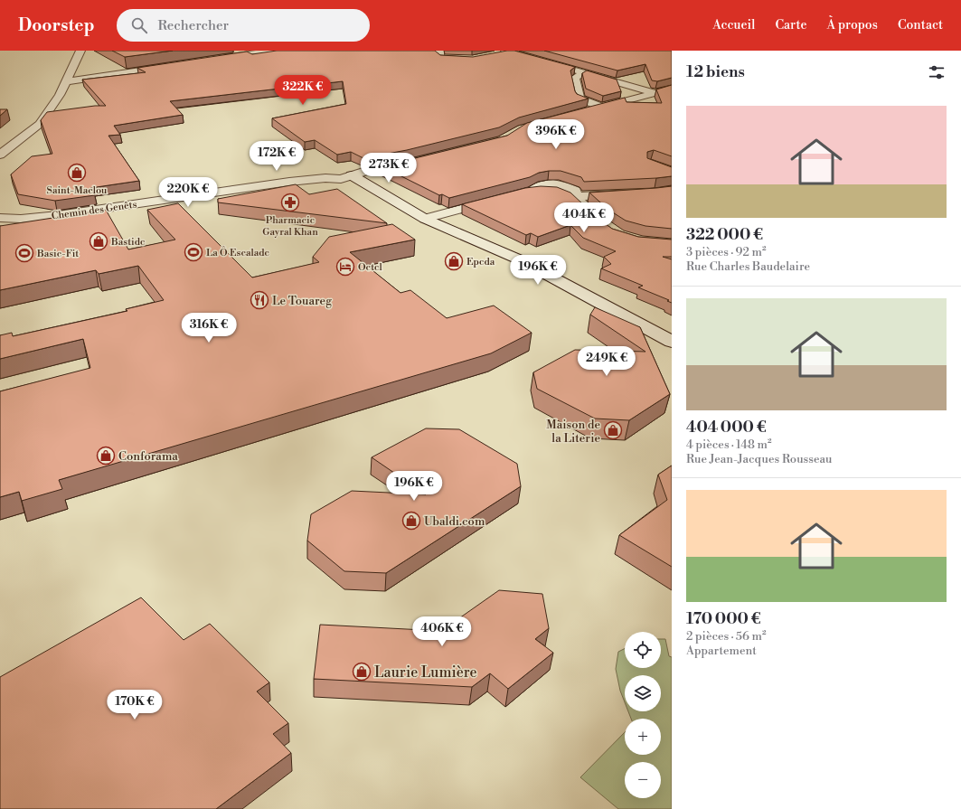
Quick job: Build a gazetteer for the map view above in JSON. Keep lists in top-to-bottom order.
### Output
{
  "streets": {
    "street": ["Chemin des Genêts"]
  },
  "places": {
    "shop": [
      "Saint-Maclou",
      "Bastide",
      "Epeda",
      "Maison de la Literie",
      "Conforama",
      "Ubaldi.com",
      "Laurie Lumière"
    ],
    "pharmacy": ["Pharmacie Gayral Khan"],
    "sports": ["La Ô Escalade", "Basic-Fit"],
    "hotel": ["Octel"],
    "restaurant": ["Le Touareg"]
  },
  "page": {
    "header": "Doorstep",
    "search": "Rechercher",
    "nav": [
      "Accueil",
      "Carte",
      "À propos",
      "Contact"
    ],
    "heading": "12 biens",
    "price": [
      "322K €",
      "396K €",
      "172K €",
      "273K €",
      "220K €",
      "404K €",
      "196K €",
      "316K €",
      "249K €",
      "196K €",
      "406K €",
      "170K €"
    ],
    "list": [
      {
        "name": "322 000 €",
        "note": "3 pièces · 92 m² · Rue Charles Baudelaire"
      },
      {
        "name": "404 000 €",
        "note": "4 pièces · 148 m² · Rue Jean-Jacques Rousseau"
      },
      {
        "name": "170 000 €",
        "note": "2 pièces · 56 m² · Appartement"
      }
    ],
    "map_buttons": ["+", "−"]
  }
}
